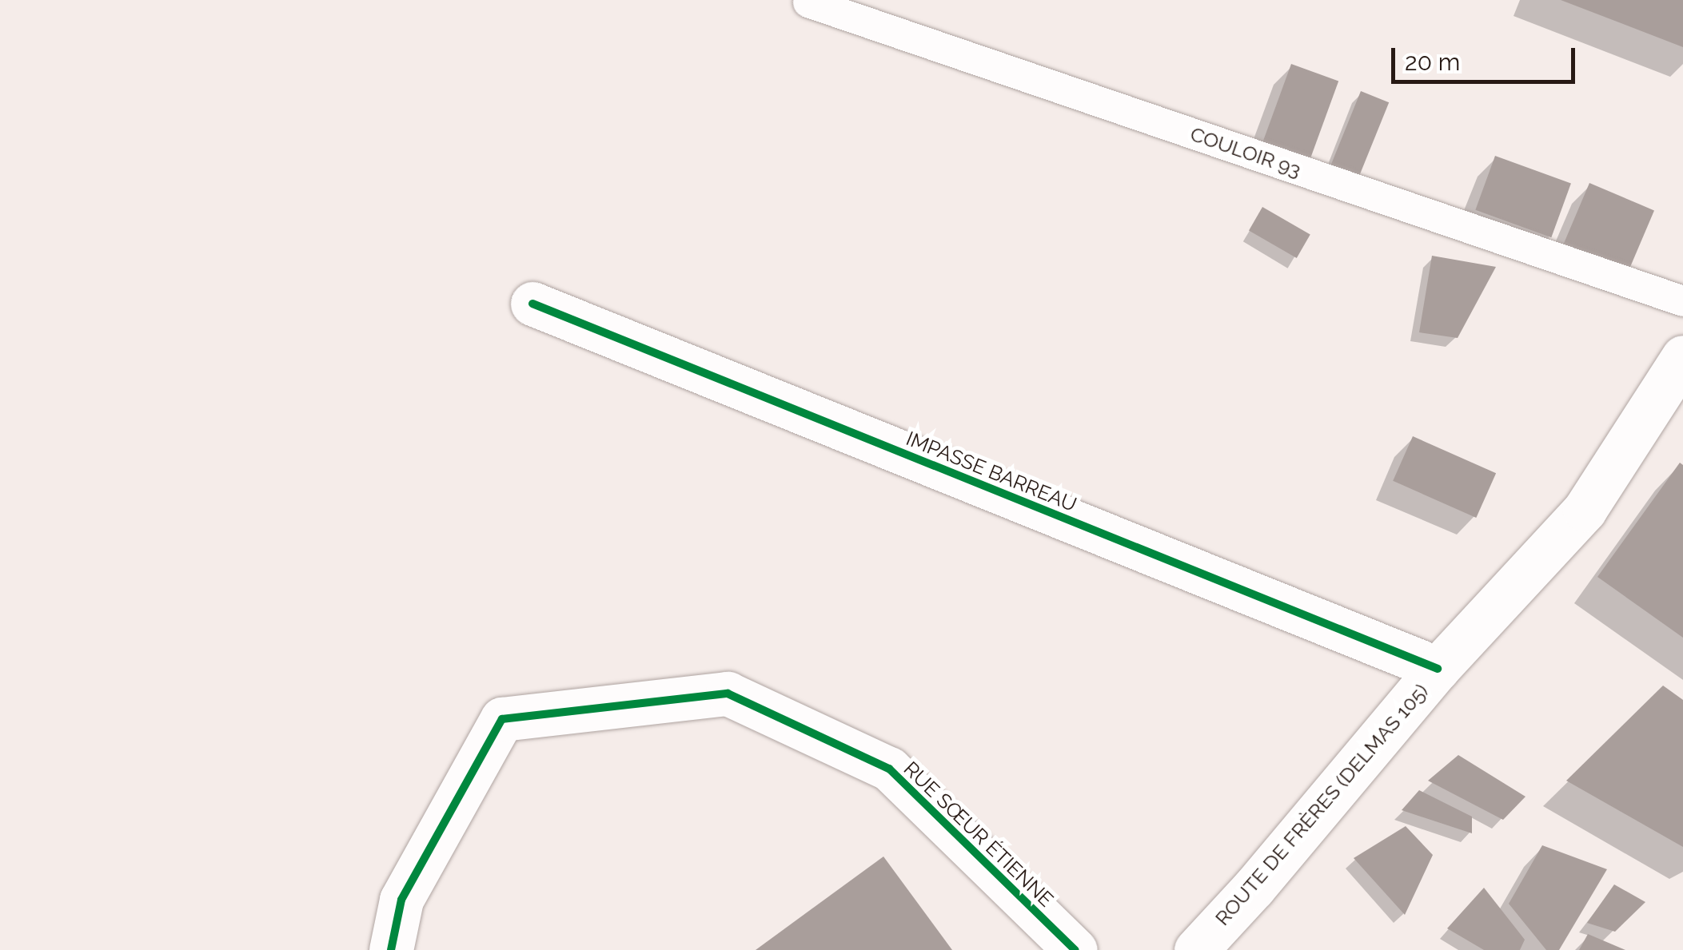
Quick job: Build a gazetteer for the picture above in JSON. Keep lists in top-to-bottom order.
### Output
{
  "streets": {
    "street": ["IMPASSE BARREAU", "ROUTE DE FRÈRES (DELMAS 105)", "RUE SŒUR ÉTIENNE"],
    "lane": ["COULOIR 93"]
  },
  "crossings": [
    ["IMPASSE BARREAU", "ROUTE DE FRÈRES (DELMAS 105)"]
  ],
  "scale_bar": "20 m"
}
